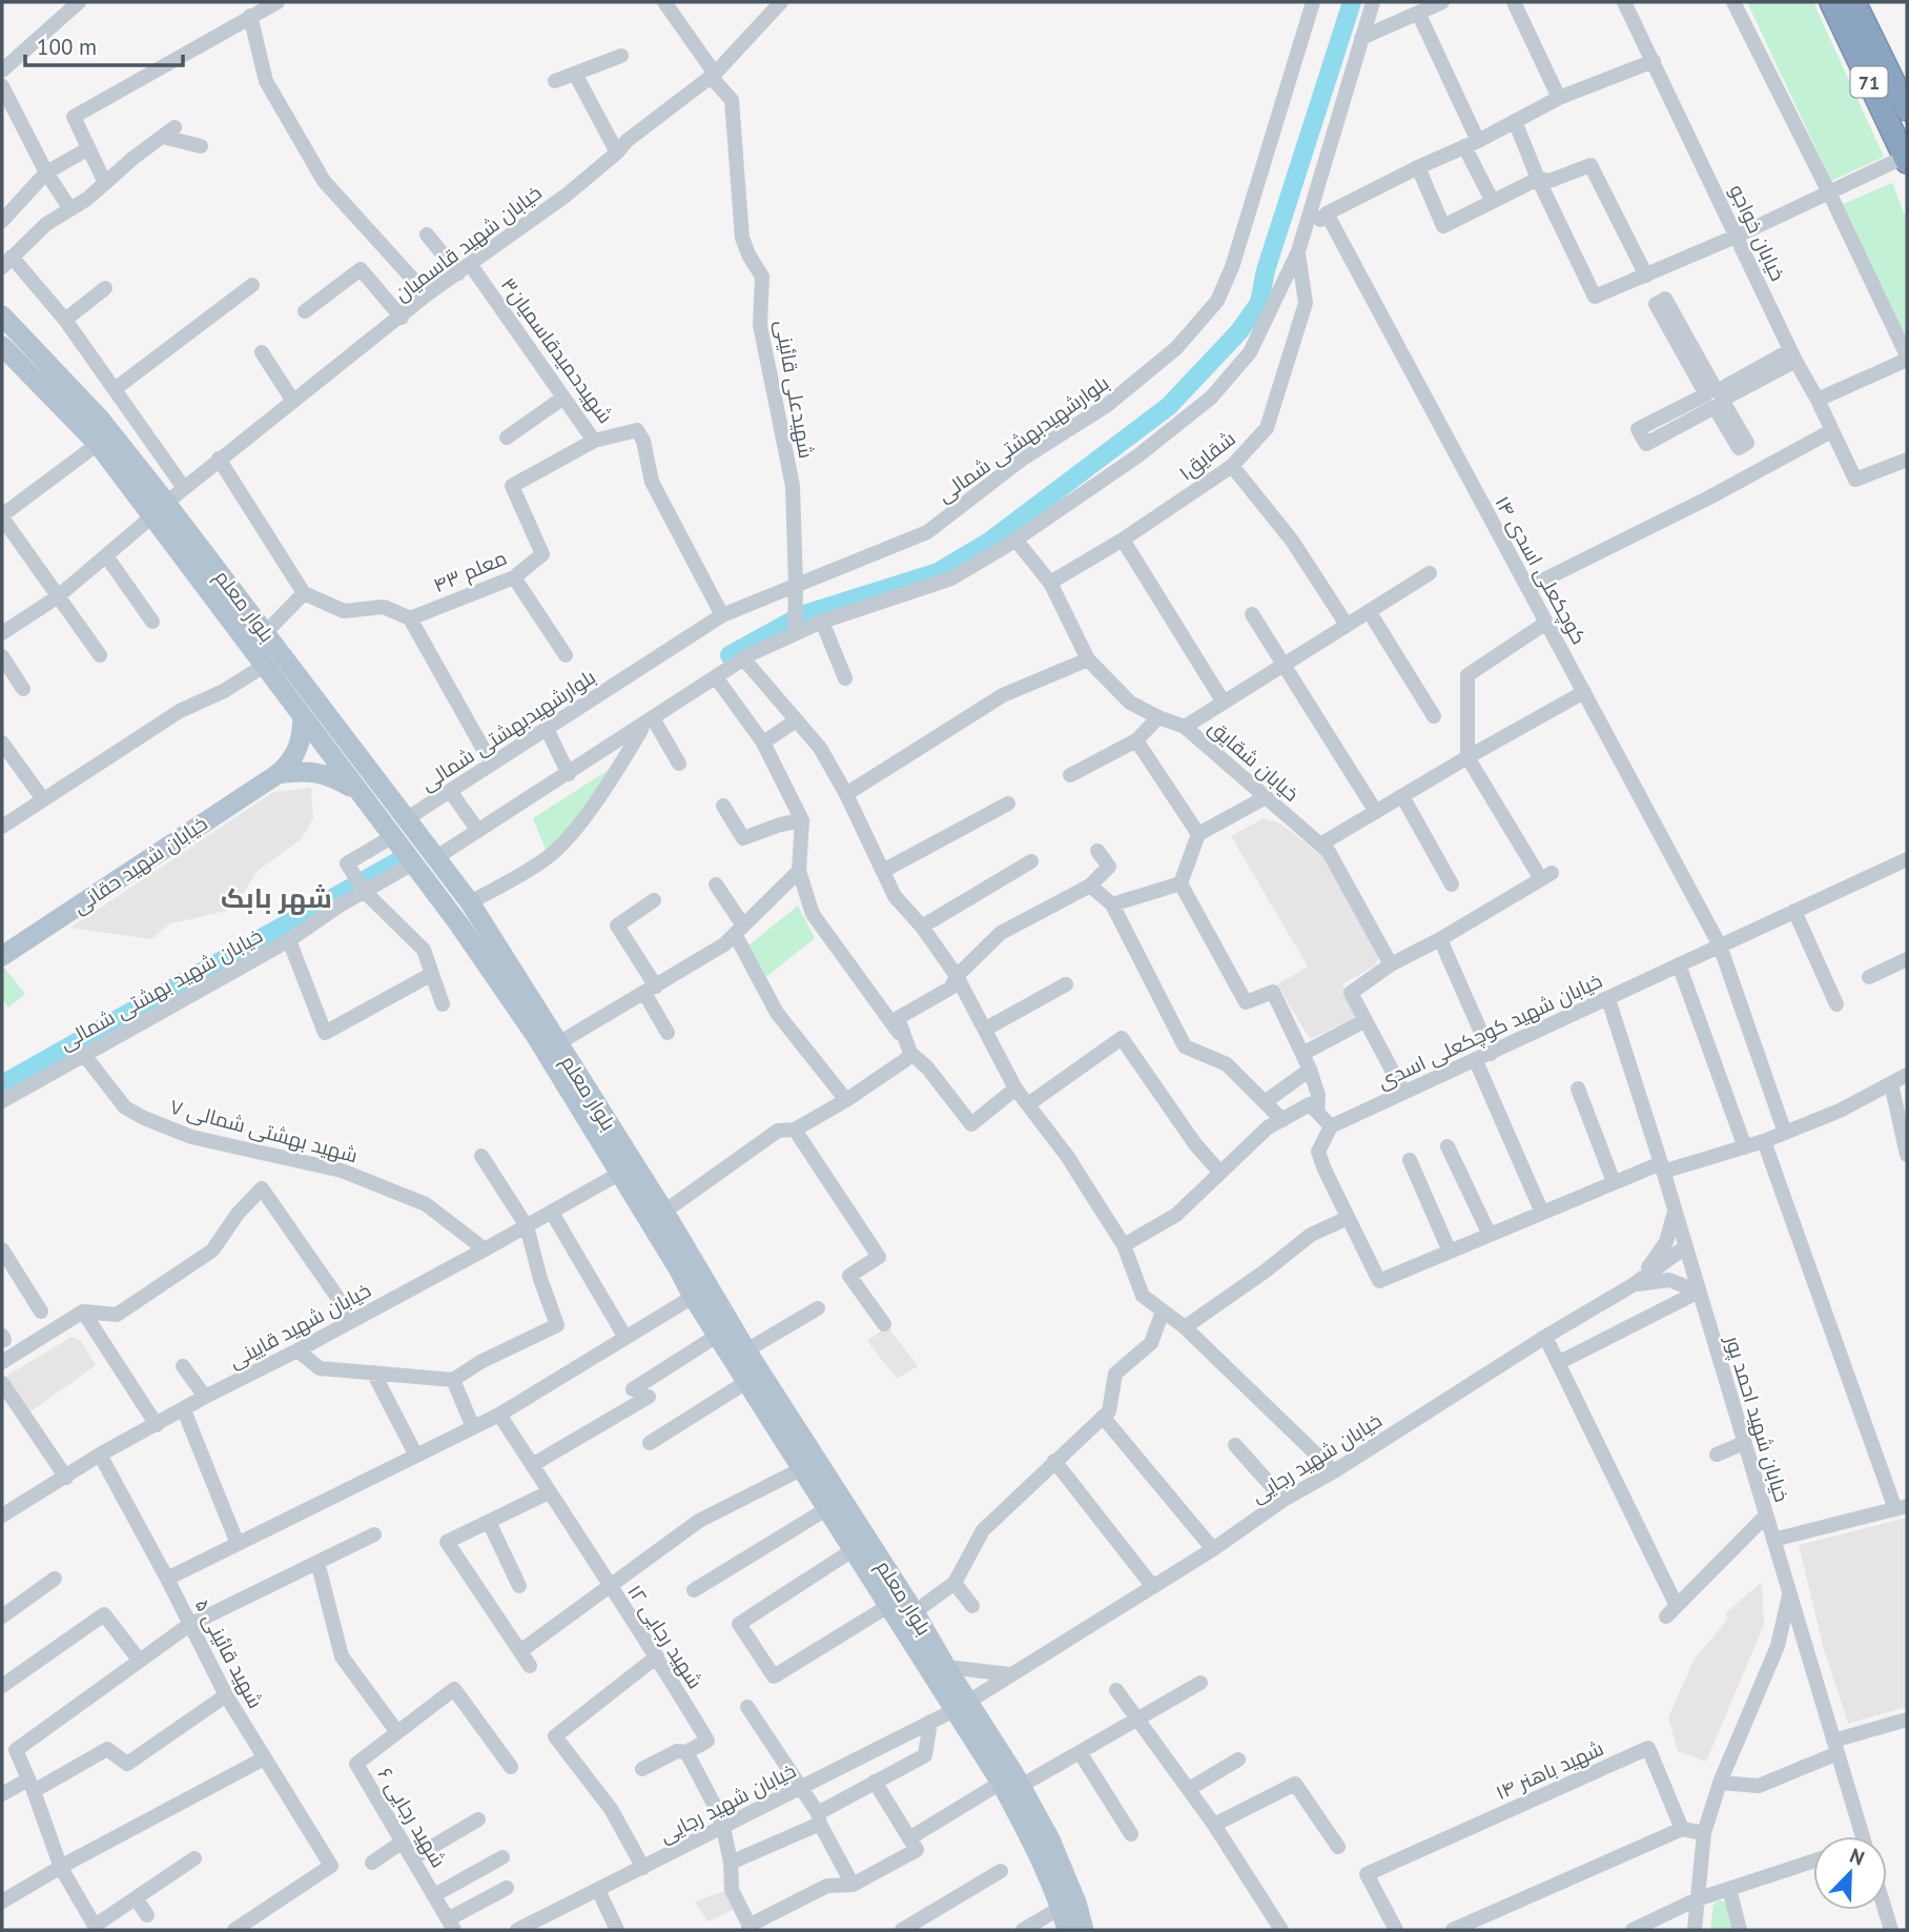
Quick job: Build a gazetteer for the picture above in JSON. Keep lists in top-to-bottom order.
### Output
{
  "streets": {
    "highway": ["71"],
    "main road": ["بلوار معلم", "خیابان شهید حقانی"],
    "street": [
      "خیابان خواجو",
      "خیابان شهید قاسمیان",
      "شهیدحمیدقاسمیان۳",
      "شهیدعلی قائینی",
      "بلوارشهیدبهشتی شمالی",
      "شقایق۱",
      "کوچکعلی اسدی ۱۴",
      "معلم ۴۳",
      "خیابان شقایق",
      "خیابان شهید بهشتی شمالی",
      "خیابان شهید کوچکعلی اسدی",
      "شهید بهشتی شمالی ۷",
      "خیابان شهید قایینی",
      "خیابان شهید احمد پور",
      "خیابان شهید رجایی",
      "شهید رجایی ۱۲",
      "شهید قائینی ۵",
      "شهید باهنر ۱۴",
      "شهید رجایی ۶"
    ]
  },
  "crossings": [
    ["خیابان شهید قاسمیان", "شهیدحمیدقاسمیان۳"],
    ["خیابان شهید قاسمیان", "شهیدعلی قائینی"],
    ["خیابان شهید قاسمیان", "بلوار معلم"],
    ["شهیدحمیدقاسمیان۳", "بلوارشهیدبهشتی شمالی"],
    ["شهیدحمیدقاسمیان۳", "معلم ۴۳"],
    ["شهیدعلی قائینی", "بلوارشهیدبهشتی شمالی"],
    ["بلوارشهیدبهشتی شمالی", "بلوار معلم"],
    ["شقایق۱", "خیابان شقایق"],
    ["کوچکعلی اسدی ۱۴", "خیابان شهید کوچکعلی اسدی"],
    ["بلوار معلم", "خیابان شهید بهشتی شمالی"],
    ["بلوار معلم", "خیابان شهید قایینی"],
    ["بلوار معلم", "خیابان شهید رجایی"],
    ["خیابان شهید بهشتی شمالی", "شهید بهشتی شمالی ۷"],
    ["خیابان شهید کوچکعلی اسدی", "خیابان شهید احمد پور"],
    ["شهید بهشتی شمالی ۷", "خیابان شهید قایینی"],
    ["خیابان شهید قایینی", "شهید قائینی ۵"],
    ["خیابان شهید احمد پور", "خیابان شهید رجایی"]
  ],
  "districts": ["شهر بابک"],
  "scale_bar": "100 m",
  "north": "top right"
}
